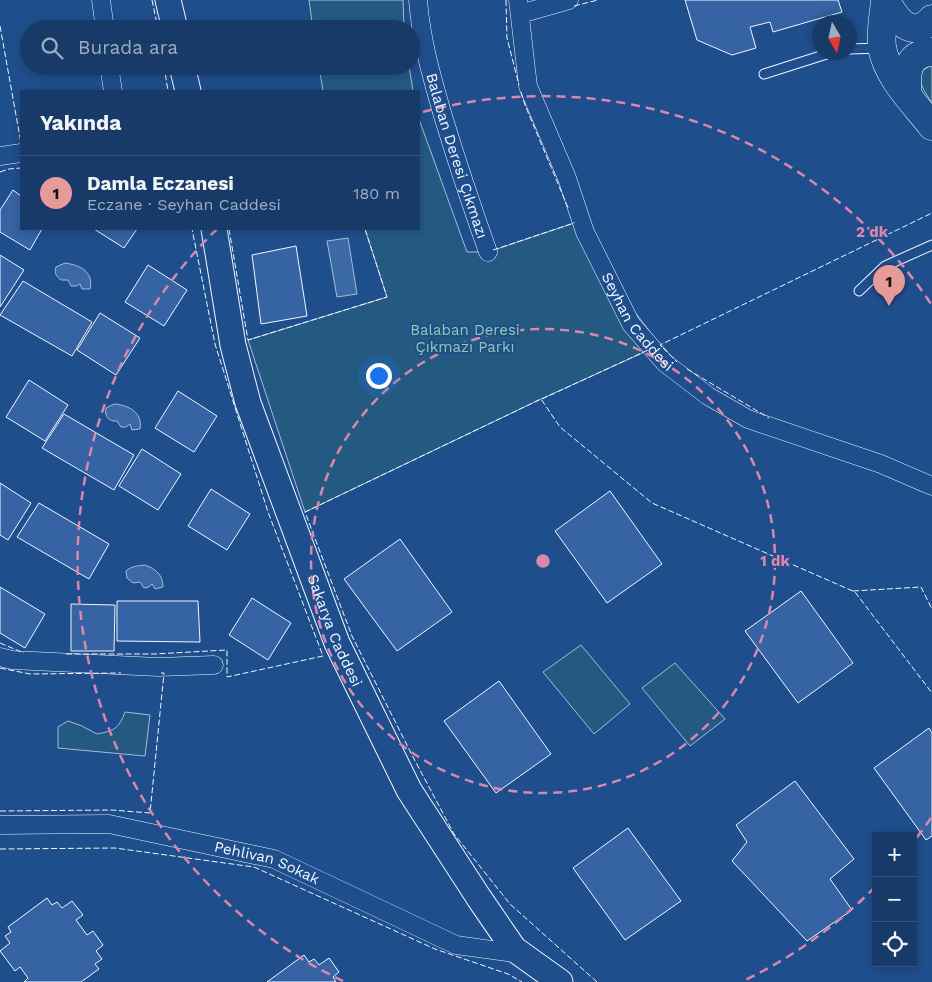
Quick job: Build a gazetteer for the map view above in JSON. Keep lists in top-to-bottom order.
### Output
{
  "streets": {
    "street": [
      "Balaban Deresi Çıkmazı",
      "Seyhan Caddesi",
      "Sakarya Caddesi",
      "Pehlivan Sokak"
    ]
  },
  "crossings": [
    ["Sakarya Caddesi", "Pehlivan Sokak"]
  ],
  "parks": ["Balaban Deresi Çıkmazı Parkı"],
  "north": "bottom",
  "page": {
    "search": "Burada ara",
    "heading": "Yakında",
    "list": [
      {
        "mark": "1",
        "name": "Damla Eczanesi",
        "note": "Eczane · Seyhan Caddesi",
        "value": "180 m"
      }
    ],
    "pins": "1",
    "map_buttons": ["+", "−"]
  },
  "rings": ["2 dk", "1 dk"]
}
